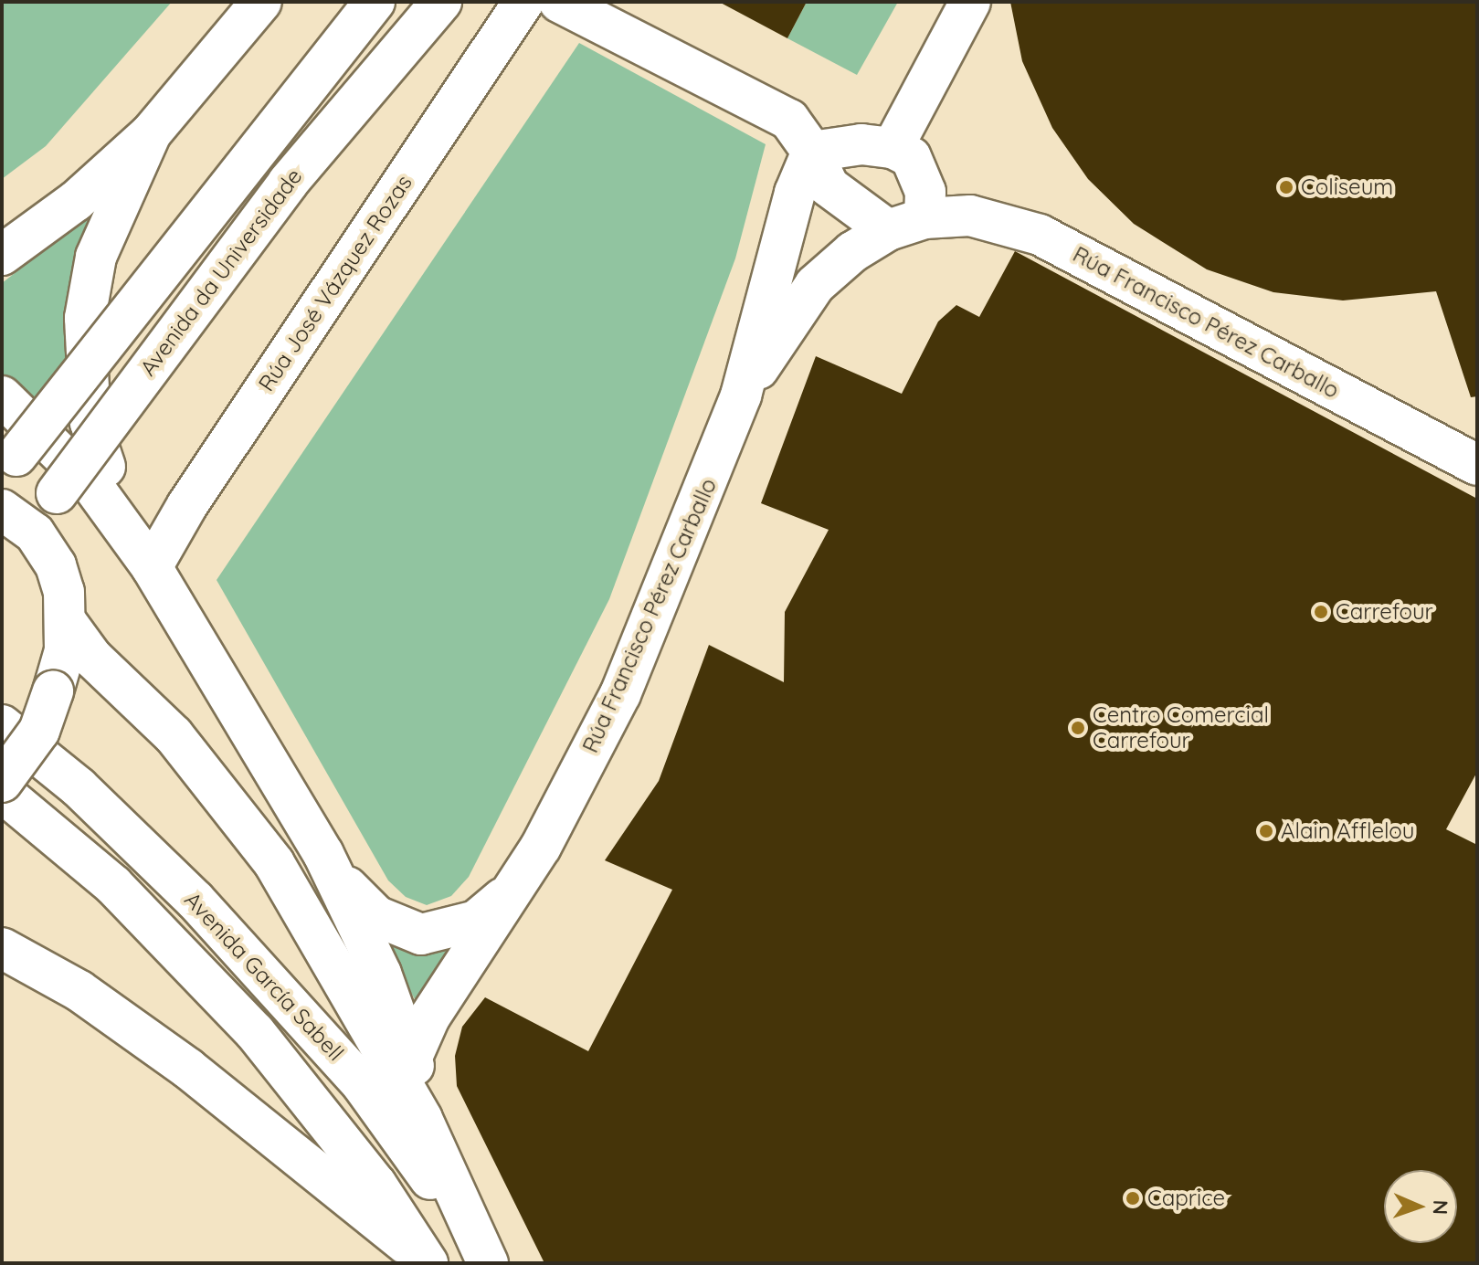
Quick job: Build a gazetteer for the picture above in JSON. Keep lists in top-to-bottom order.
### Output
{
  "streets": {
    "street": [
      "Avenida da Universidade",
      "Rúa José Vázquez Rozas",
      "Rúa Francisco Pérez Carballo",
      "Avenida García Sabell"
    ]
  },
  "places": [
    "Coliseum",
    "Carrefour",
    "Centro Comercial Carrefour",
    "Alain Afflelou",
    "Caprice"
  ],
  "north": "right"
}
